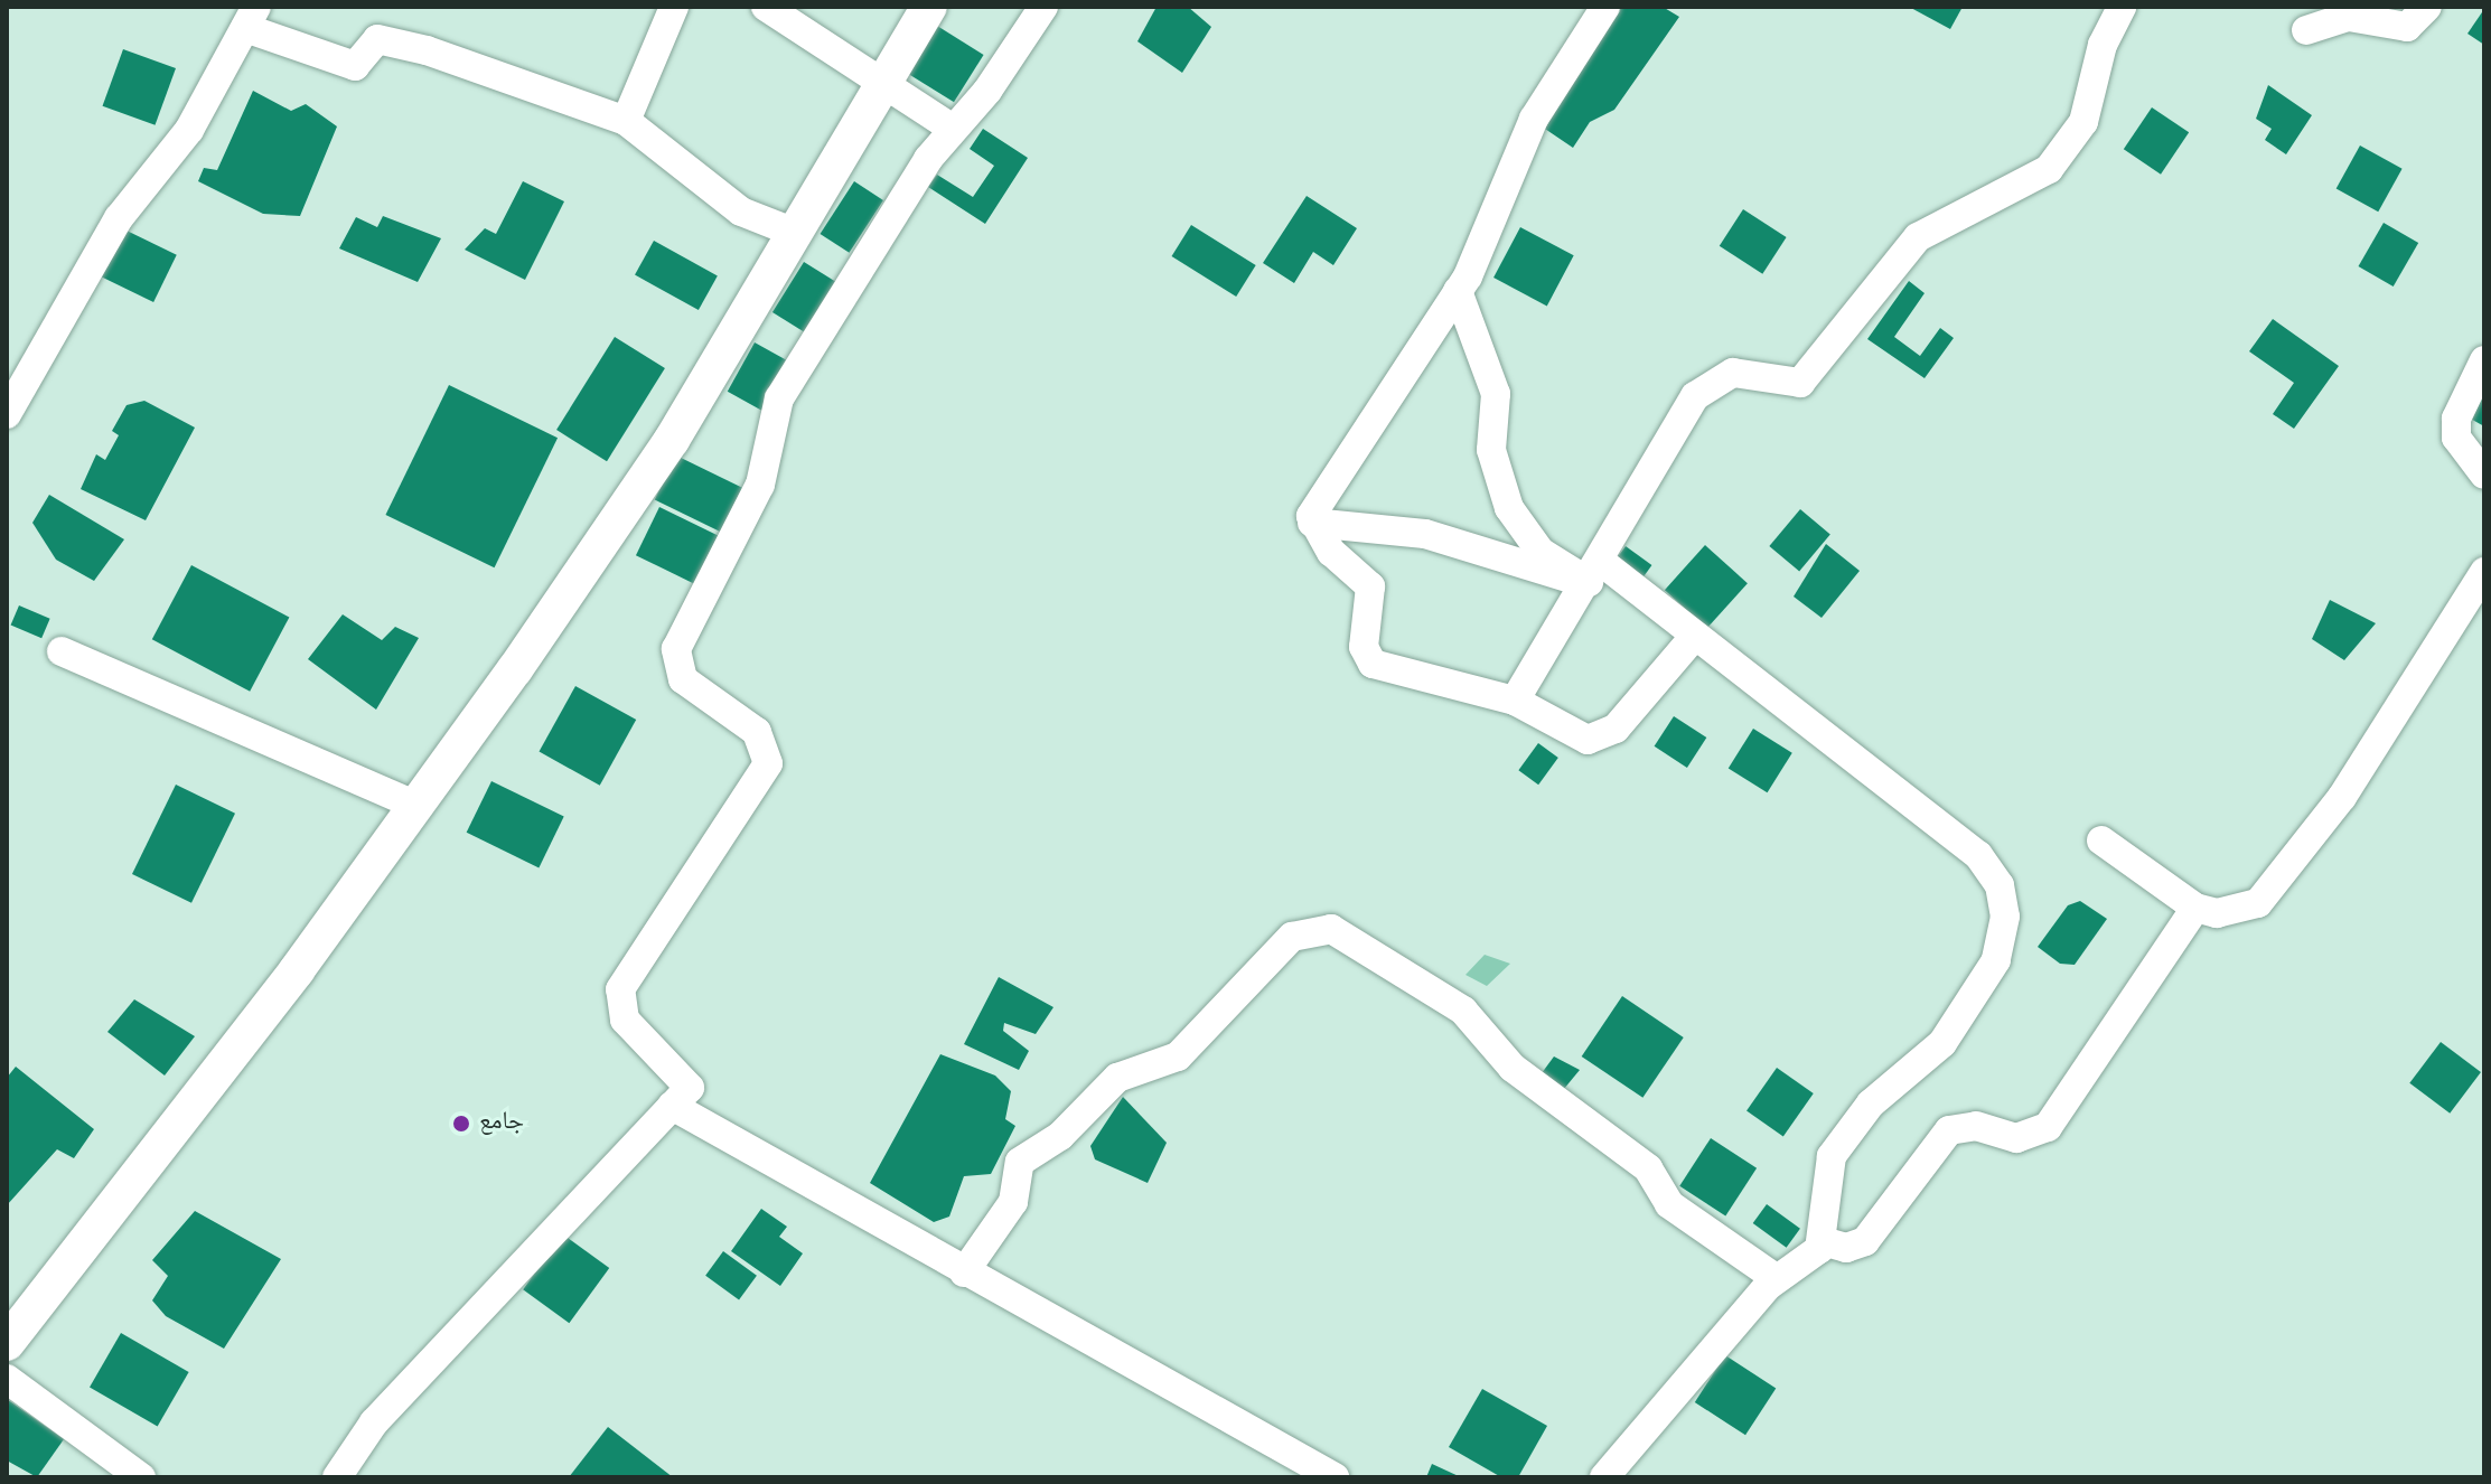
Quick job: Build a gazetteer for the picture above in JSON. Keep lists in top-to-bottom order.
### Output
{
  "places": ["جامع"]
}
